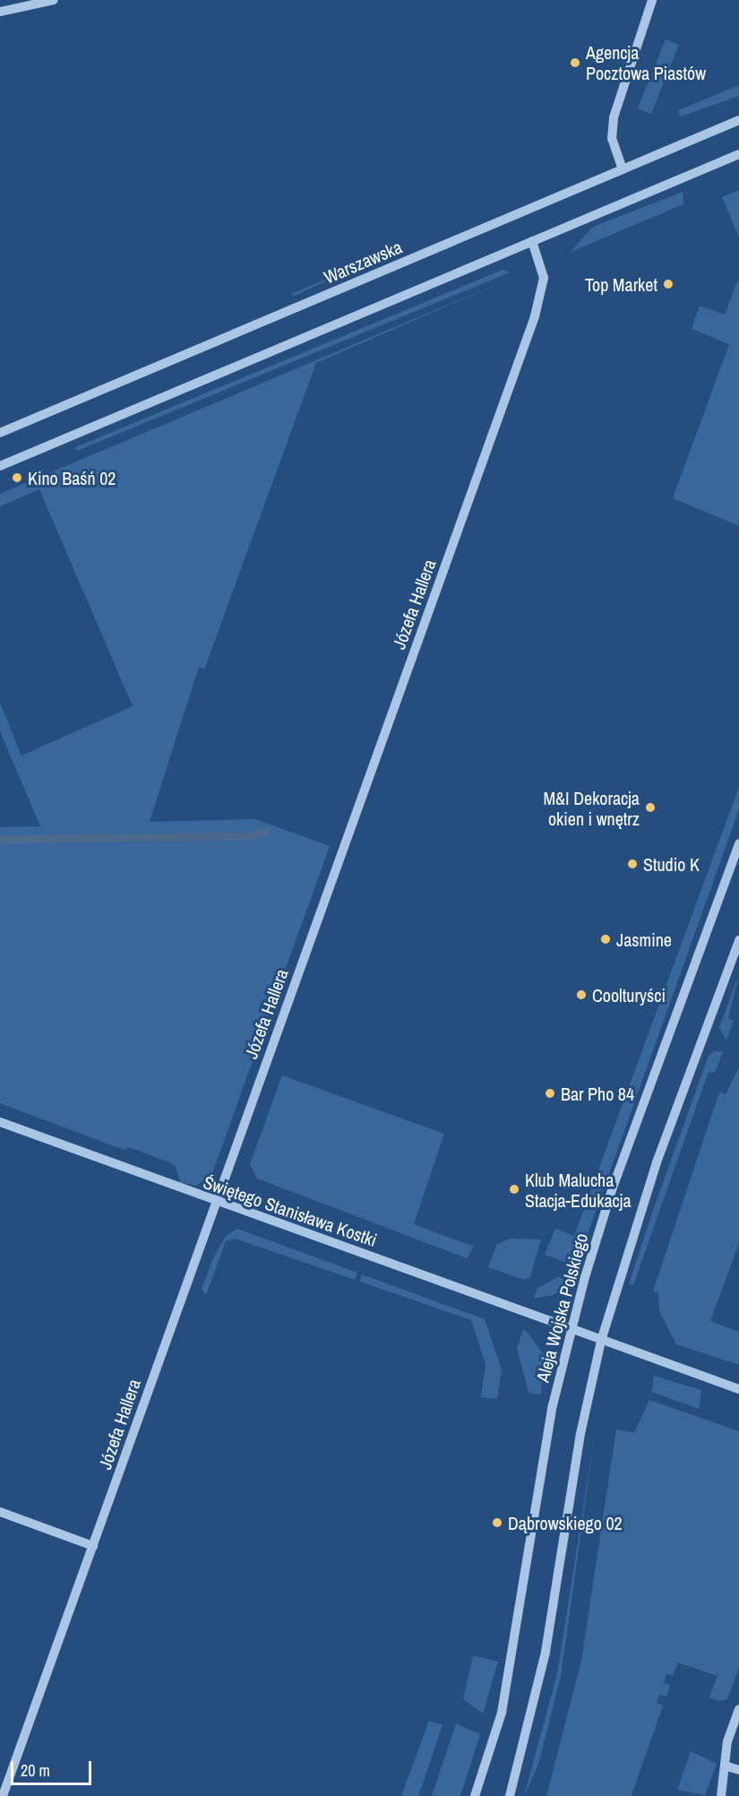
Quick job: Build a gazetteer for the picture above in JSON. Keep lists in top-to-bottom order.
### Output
{
  "streets": {
    "street": [
      "Warszawska",
      "Józefa Hallera",
      "Świętego Stanisława Kostki",
      "Aleja Wojska Polskiego"
    ]
  },
  "crossings": [
    ["Józefa Hallera", "Świętego Stanisława Kostki"],
    ["Świętego Stanisława Kostki", "Aleja Wojska Polskiego"]
  ],
  "places": [
    "Agencja Pocztowa Piastów",
    "Top Market",
    "Kino Baśń 02",
    "M&I Dekoracja okien i wnętrz",
    "Studio K",
    "Jasmine",
    "Coolturyści",
    "Bar Pho 84",
    "Klub Malucha Stacja-Edukacja",
    "Dąbrowskiego 02"
  ],
  "scale_bar": "20 m"
}
